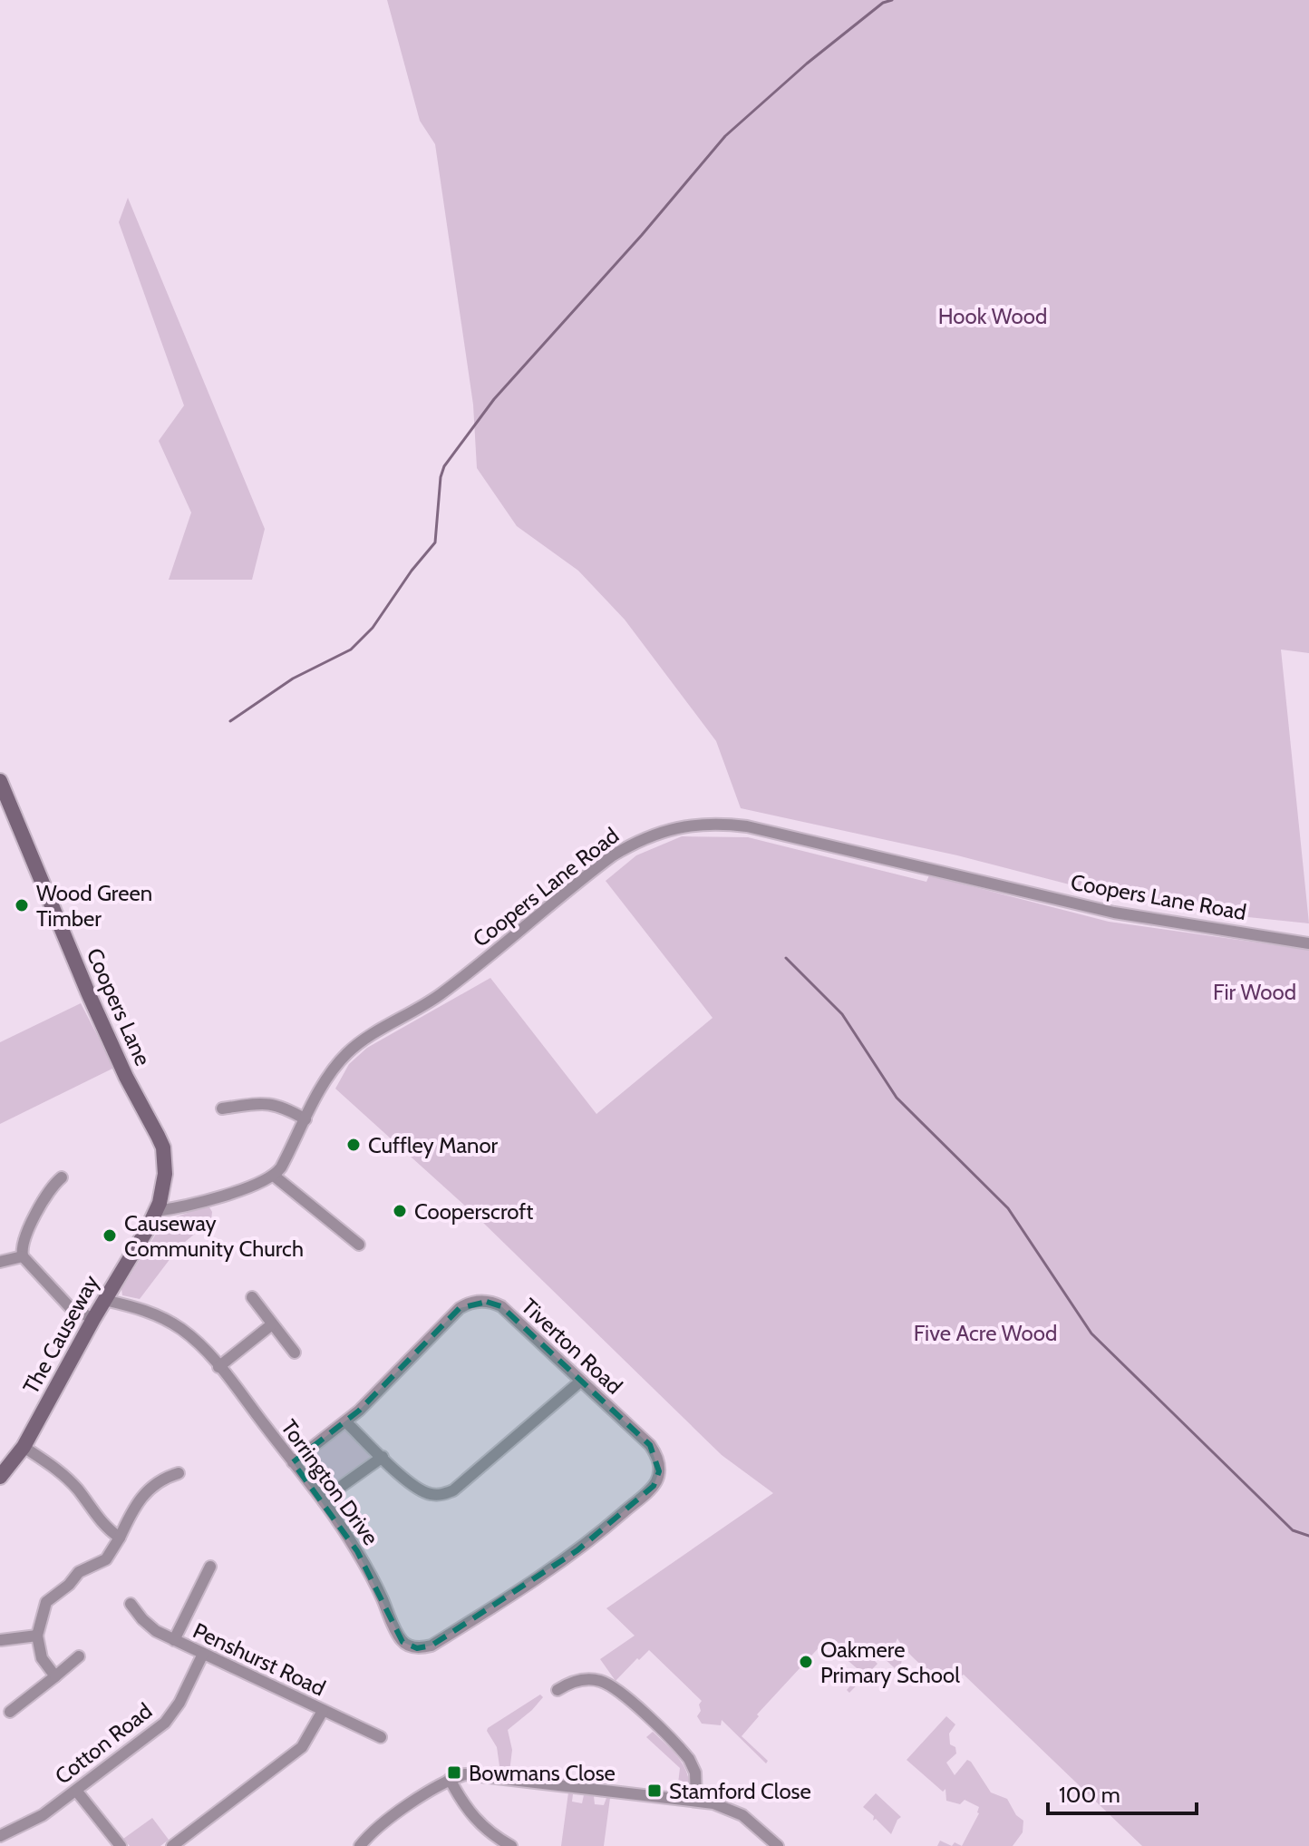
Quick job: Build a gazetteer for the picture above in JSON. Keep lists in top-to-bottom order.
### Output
{
  "streets": {
    "main road": ["Coopers Lane", "The Causeway"],
    "street": [
      "Coopers Lane Road",
      "Tiverton Road",
      "Torrington Drive",
      "Penshurst Road",
      "Cotton Road"
    ]
  },
  "crossings": [
    ["Coopers Lane", "The Causeway"],
    ["The Causeway", "Torrington Drive"],
    ["Tiverton Road", "Torrington Drive"],
    ["Penshurst Road", "Cotton Road"]
  ],
  "parks": ["Hook Wood", "Fir Wood", "Five Acre Wood"],
  "places": {
    "other": [
      "Wood Green Timber",
      "Cuffley Manor",
      "Cooperscroft",
      "Causeway Community Church",
      "Oakmere Primary School"
    ],
    "transit": ["Bowmans Close", "Stamford Close"]
  },
  "scale_bar": "100 m"
}
